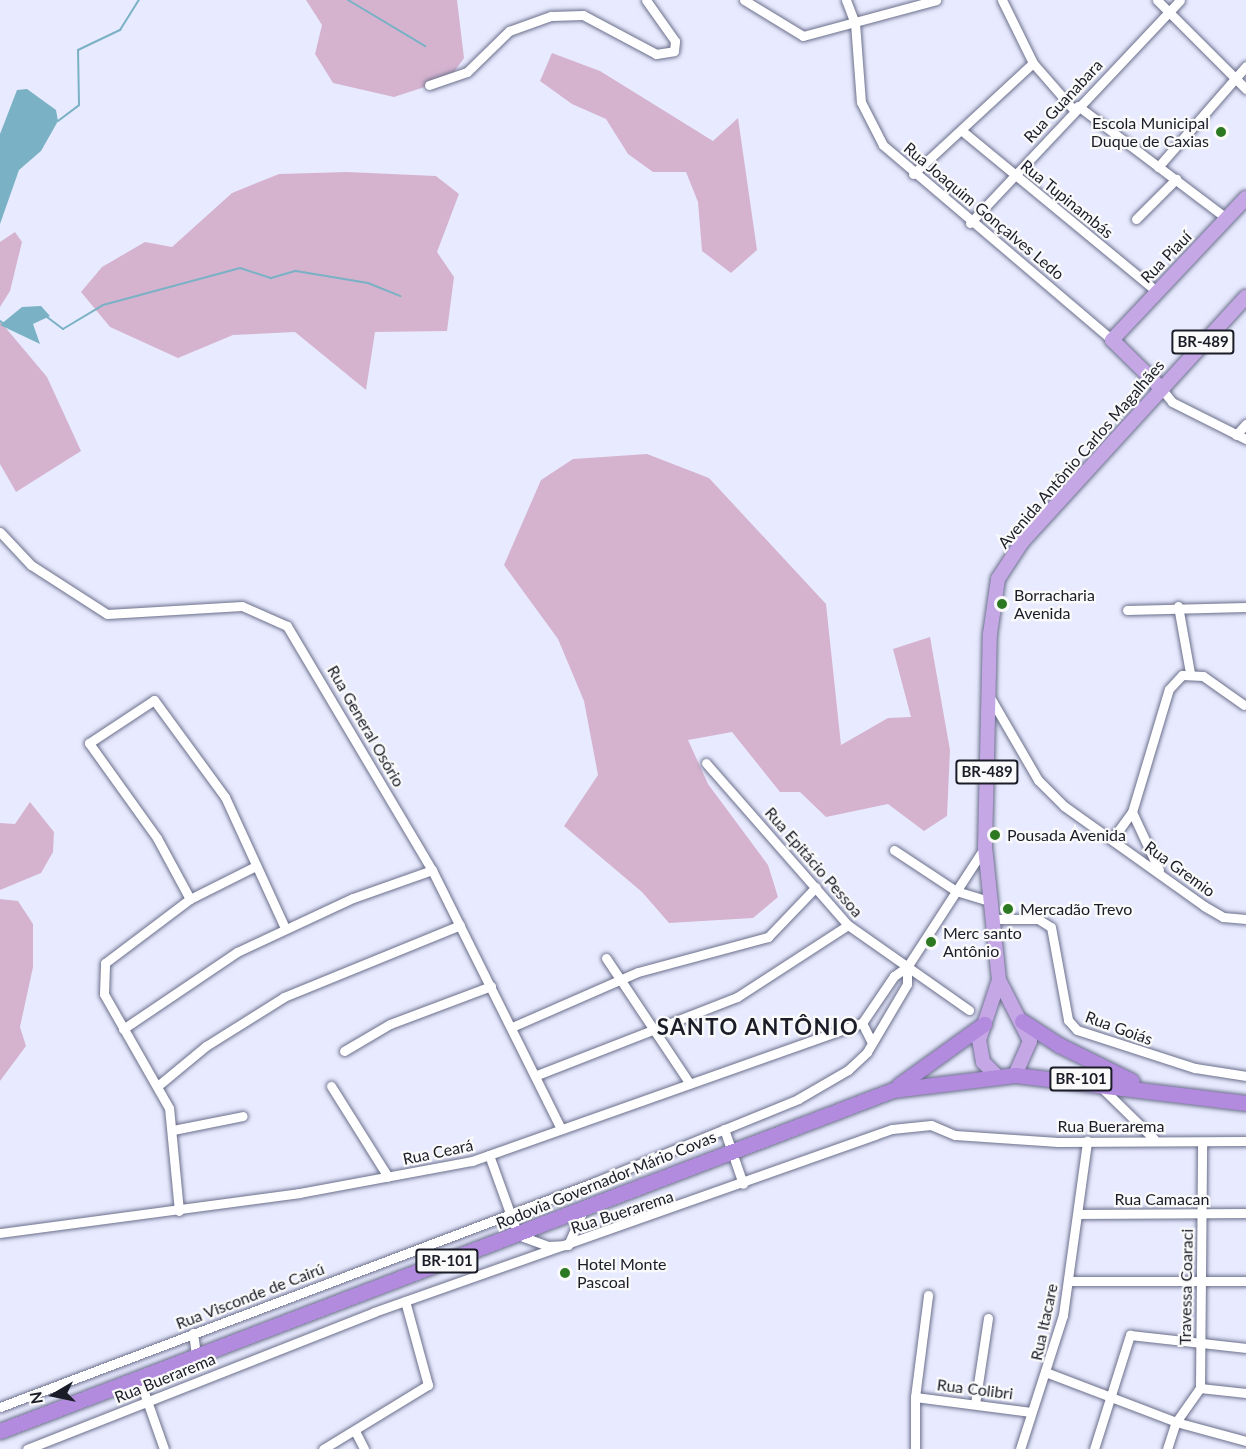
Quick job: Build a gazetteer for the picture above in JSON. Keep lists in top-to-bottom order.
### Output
{
  "streets": {
    "highway": ["BR-489", "BR-101", "Rodovia Governador Mário Covas"],
    "main road": ["Rua Joaquim Gonçalves Ledo", "Rua Piauí", "Avenida Antônio Carlos Magalhães"],
    "street": [
      "Rua Guanabara",
      "Rua Tupinambás",
      "Rua General Osório",
      "Rua Epitácio Pessoa",
      "Rua Gremio",
      "Rua Goiás",
      "Rua Buerarema",
      "Rua Ceará",
      "Rua Camacan",
      "Travessa Coaraci",
      "Rua Visconde de Cairú",
      "Rua Itacare",
      "Rua Colibri"
    ]
  },
  "crossings": [
    ["Rua Guanabara", "Rua Tupinambás"],
    ["Rua Guanabara", "Rua Joaquim Gonçalves Ledo"],
    ["Rua Tupinambás", "Rua Piauí"],
    ["Rua Joaquim Gonçalves Ledo", "Rua Piauí"],
    ["Rua Joaquim Gonçalves Ledo", "Avenida Antônio Carlos Magalhães"],
    ["BR-489", "Avenida Antônio Carlos Magalhães"],
    ["BR-489", "Rodovia Governador Mário Covas"],
    ["Avenida Antônio Carlos Magalhães", "Rua Gremio"],
    ["Avenida Antônio Carlos Magalhães", "Rua Goiás"],
    ["Rua General Osório", "Rua Ceará"],
    ["Rua Buerarema", "Travessa Coaraci"],
    ["Rua Buerarema", "Rua Itacare"],
    ["Rua Camacan", "Travessa Coaraci"],
    ["Rua Camacan", "Rua Itacare"]
  ],
  "districts": ["SANTO ANTÔNIO"],
  "places": [
    "Escola Municipal Duque de Caxias",
    "Borracharia Avenida",
    "Pousada Avenida",
    "Mercadão Trevo",
    "Merc santo Antônio",
    "Hotel Monte Pascoal"
  ],
  "north": "left"
}
